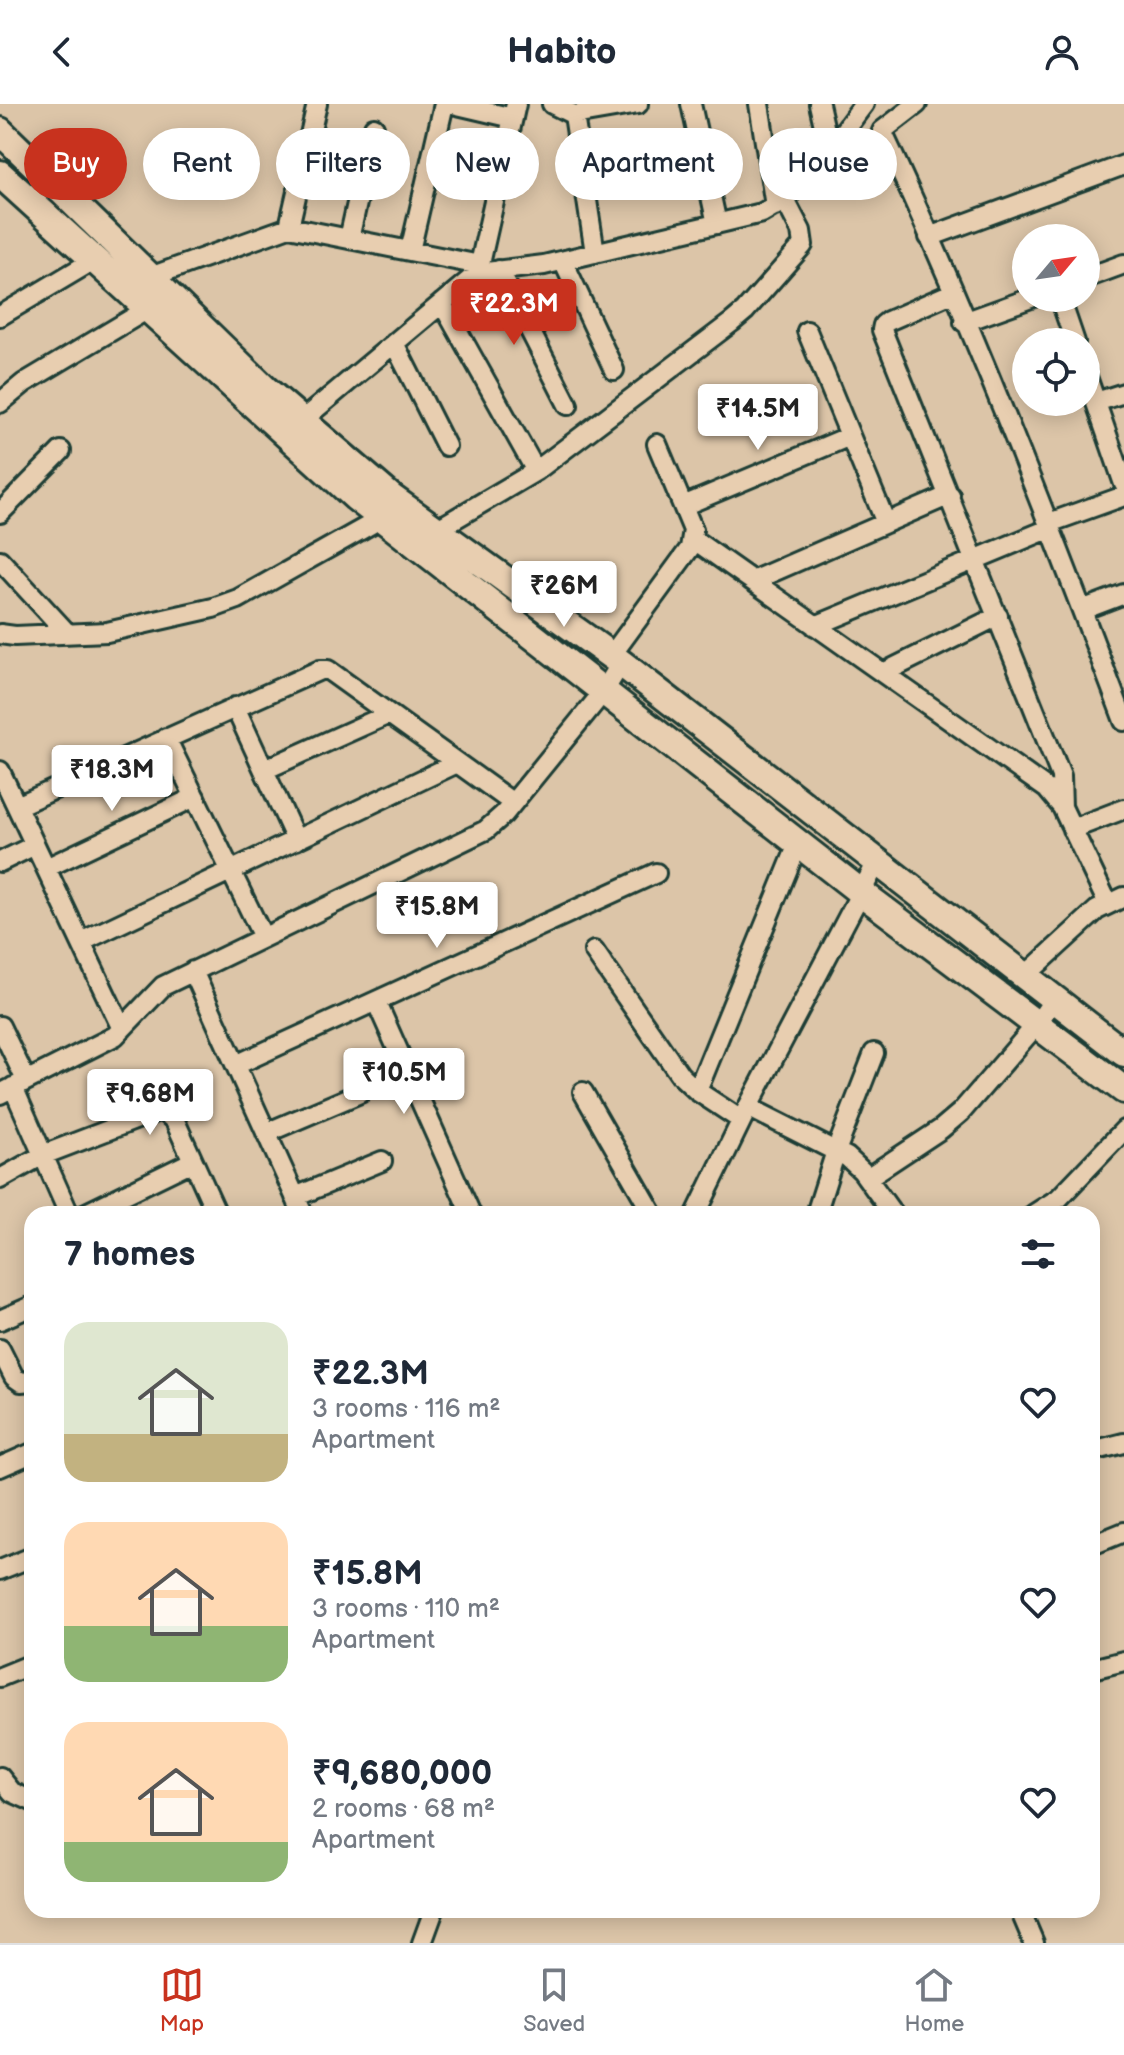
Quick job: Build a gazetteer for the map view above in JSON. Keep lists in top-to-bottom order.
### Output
{
  "north": "top right",
  "page": {
    "header": "Habito",
    "chip": [
      "Buy",
      "Rent",
      "Filters",
      "New",
      "Apartment",
      "House"
    ],
    "price": [
      "₹22.3M",
      "₹14.5M",
      "₹26M",
      "₹18.3M",
      "₹15.8M",
      "₹10.5M",
      "₹9.68M"
    ],
    "heading": "7 homes",
    "list": [
      {
        "name": "₹22.3M",
        "note": "3 rooms · 116 m² · Apartment"
      },
      {
        "name": "₹15.8M",
        "note": "3 rooms · 110 m² · Apartment"
      },
      {
        "name": "₹9,680,000",
        "note": "2 rooms · 68 m² · Apartment"
      }
    ],
    "tabs": ["Map", "Saved", "Home"]
  }
}
